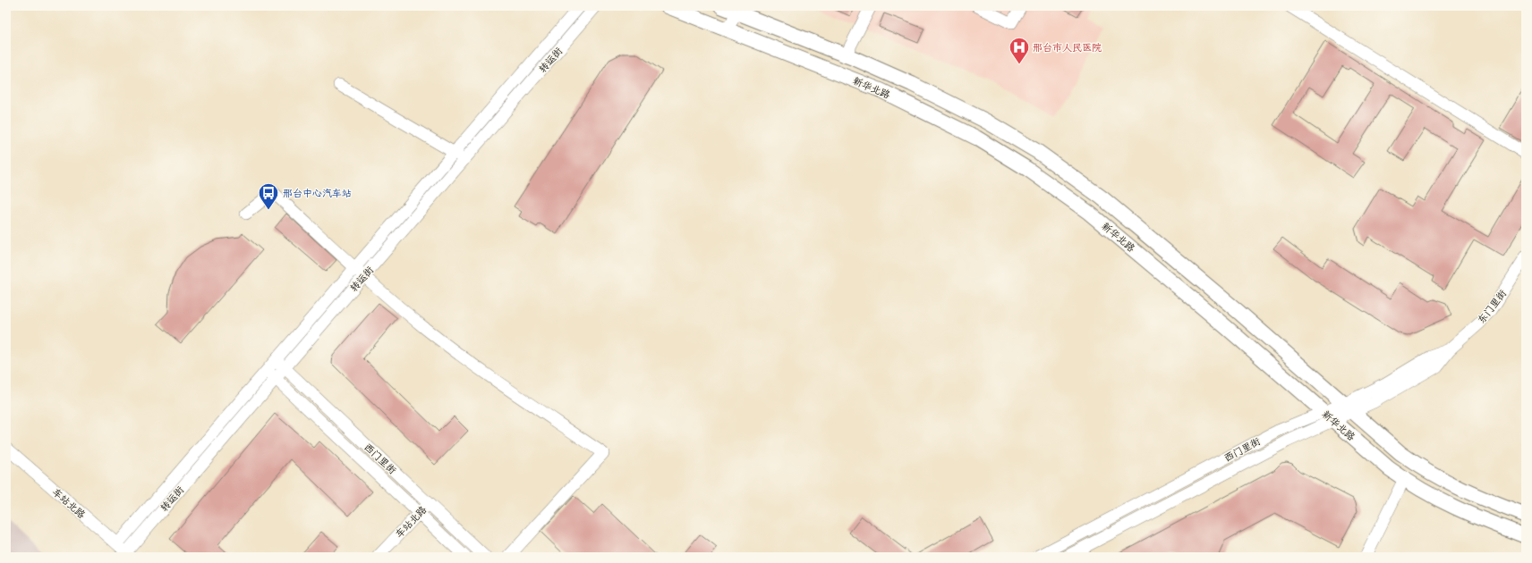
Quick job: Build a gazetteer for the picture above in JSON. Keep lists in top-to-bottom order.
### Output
{
  "streets": {
    "main road": ["新华北路"],
    "street": [
      "转运街",
      "东门里街",
      "西门里街",
      "车站北路"
    ]
  },
  "crossings": [
    ["转运街", "西门里街"],
    ["转运街", "车站北路"],
    ["新华北路", "东门里街"],
    ["新华北路", "西门里街"],
    ["东门里街", "西门里街"],
    ["西门里街", "车站北路"]
  ],
  "places": {
    "hospital": ["邢台市人民医院"],
    "bus stop": ["邢台中心汽车站"]
  }
}
